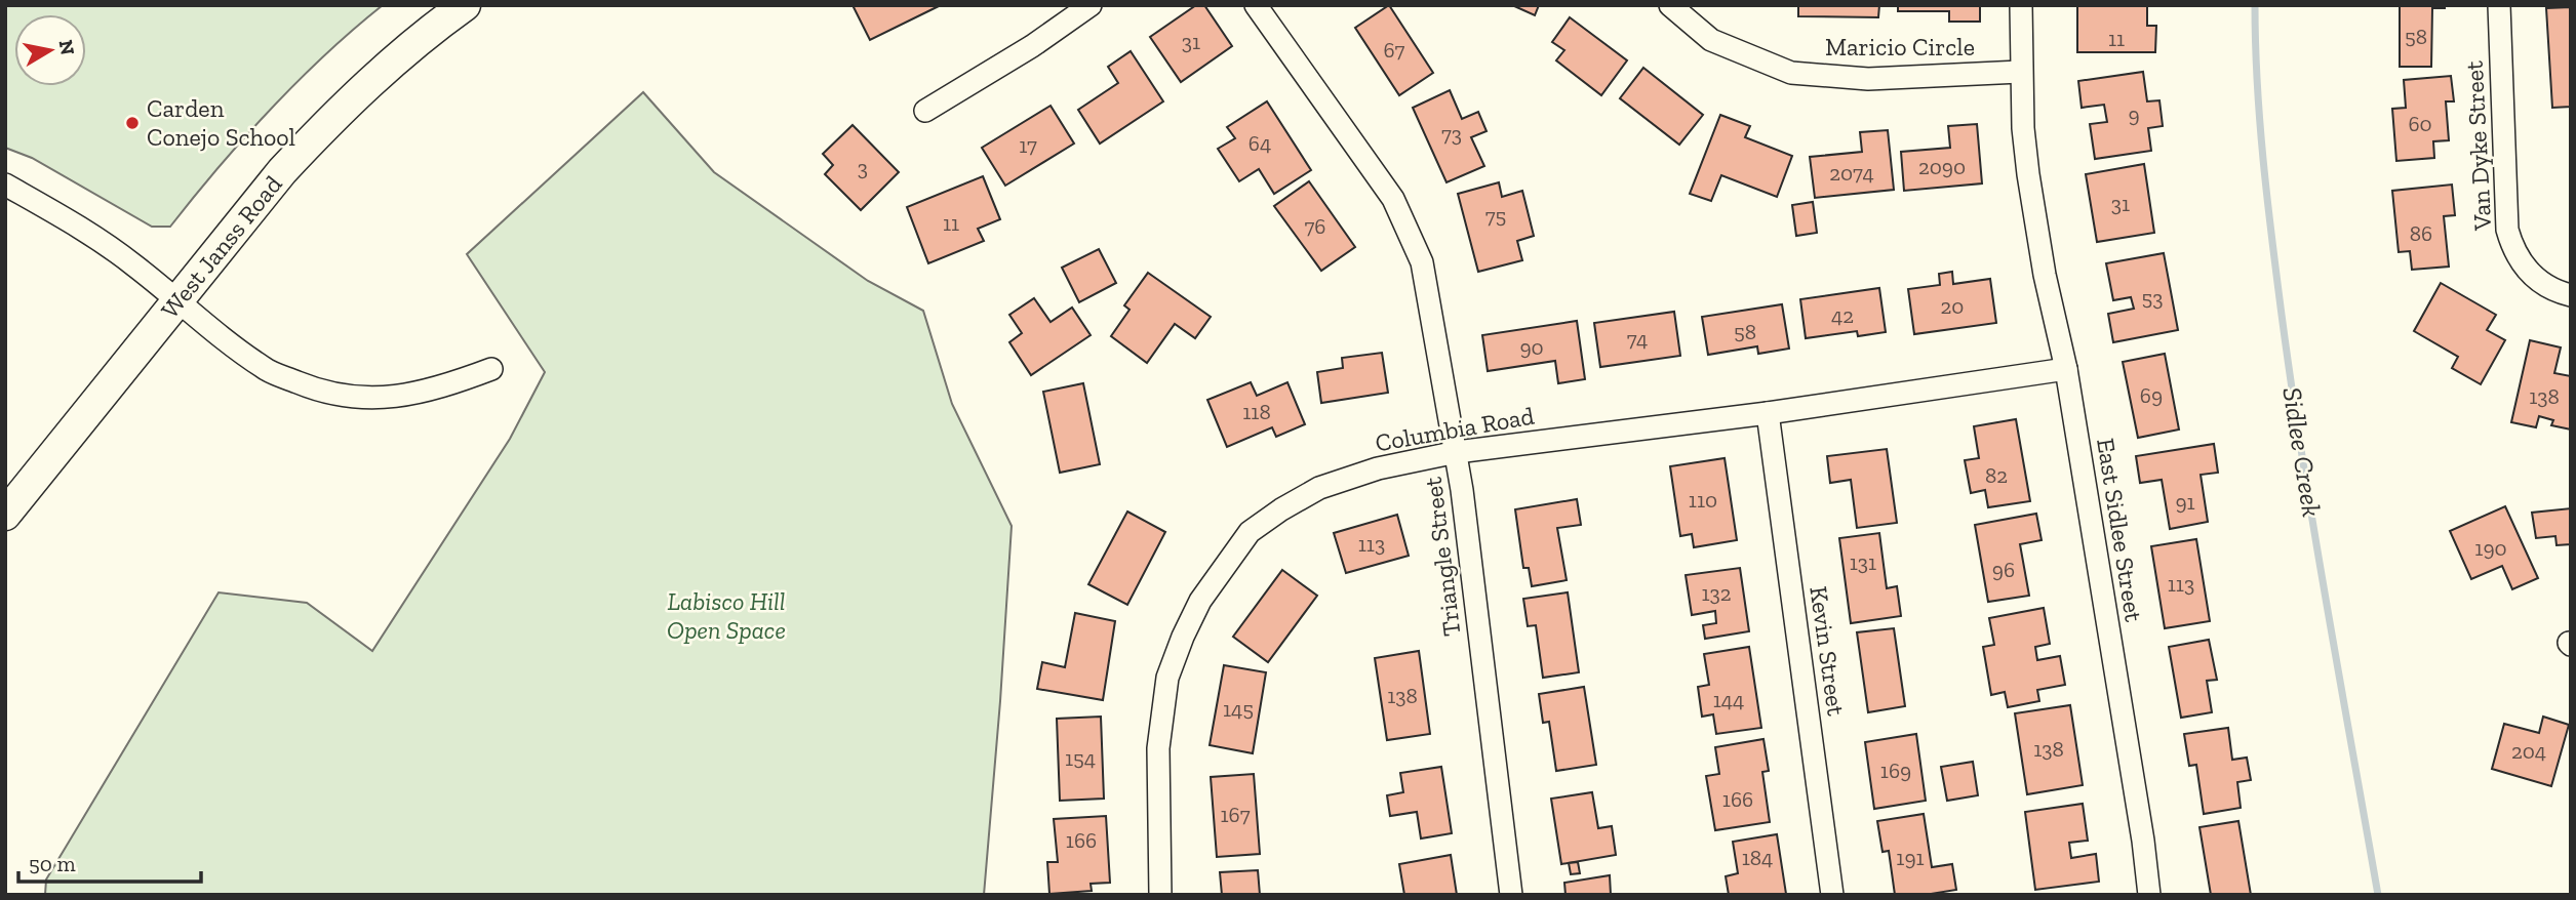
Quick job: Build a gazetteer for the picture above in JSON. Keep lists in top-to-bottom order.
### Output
{
  "streets": {
    "main road": ["West Janss Road"],
    "street": [
      "Maricio Circle",
      "Van Dyke Street",
      "Columbia Road",
      "East Sidlee Street",
      "Triangle Street",
      "Kevin Street"
    ]
  },
  "crossings": [
    ["Maricio Circle", "East Sidlee Street"],
    ["Columbia Road", "East Sidlee Street"],
    ["Columbia Road", "Triangle Street"],
    ["Columbia Road", "Kevin Street"]
  ],
  "water": ["Sidlee Creek"],
  "parks": ["Labisco Hill Open Space"],
  "places": ["Carden Conejo School"],
  "house_numbers": [
    "58",
    "11",
    "31",
    "67",
    "9",
    "60",
    "73",
    "64",
    "17",
    "2090",
    "3",
    "2074",
    "31",
    "75",
    "11",
    "76",
    "86",
    "53",
    "20",
    "42",
    "58",
    "74",
    "90",
    "69",
    "138",
    "118",
    "82",
    "110",
    "91",
    "113",
    "190",
    "131",
    "96",
    "113",
    "132",
    "138",
    "144",
    "145",
    "138",
    "204",
    "154",
    "169",
    "166",
    "167",
    "166",
    "184",
    "191"
  ],
  "scale_bar": "50 m",
  "north": "right"
}
